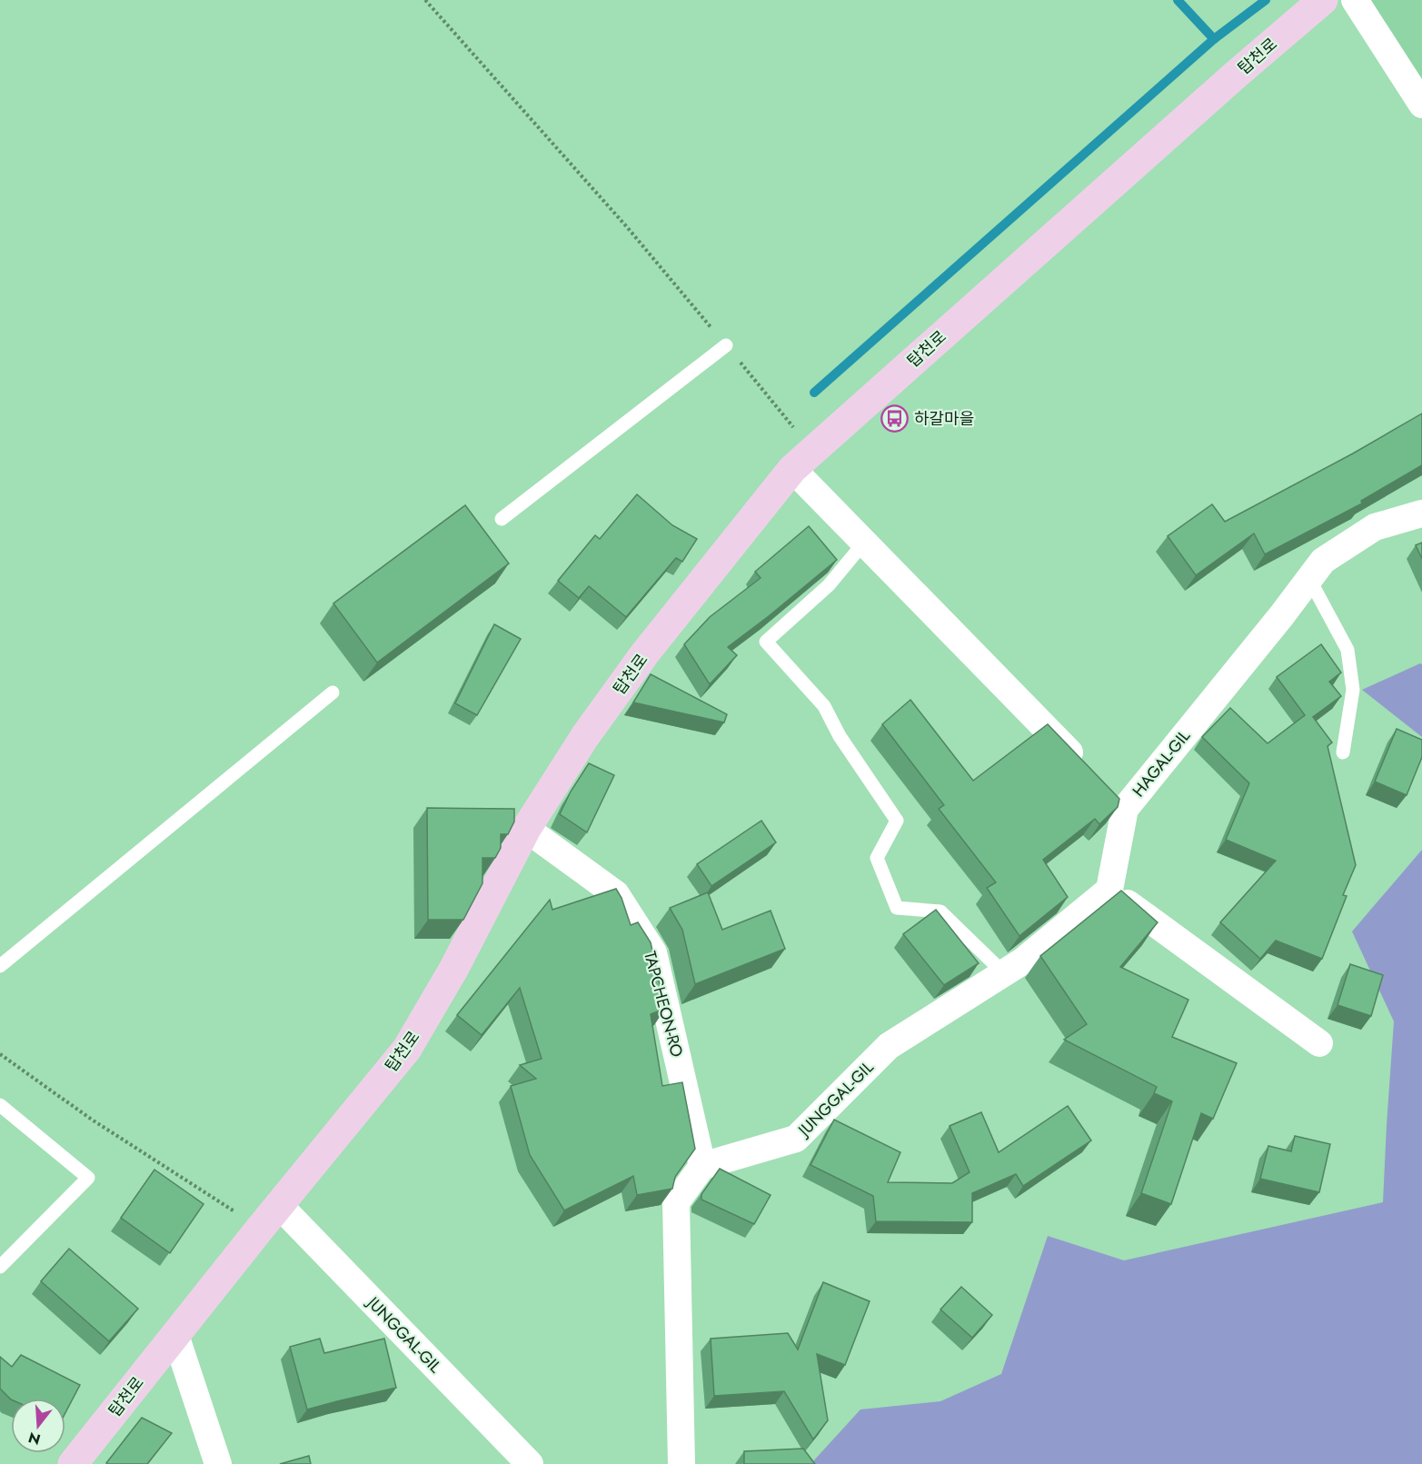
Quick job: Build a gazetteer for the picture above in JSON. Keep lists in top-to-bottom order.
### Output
{
  "streets": {
    "main road": ["탑천로"],
    "street": ["HAGAL-GIL", "TAPCHEON-RO", "JUNGGAL-GIL"]
  },
  "crossings": [
    ["탑천로", "TAPCHEON-RO"],
    ["탑천로", "JUNGGAL-GIL"],
    ["HAGAL-GIL", "JUNGGAL-GIL"],
    ["TAPCHEON-RO", "JUNGGAL-GIL"]
  ],
  "places": {
    "bus stop": ["하갈마을"]
  },
  "north": "bottom"
}
